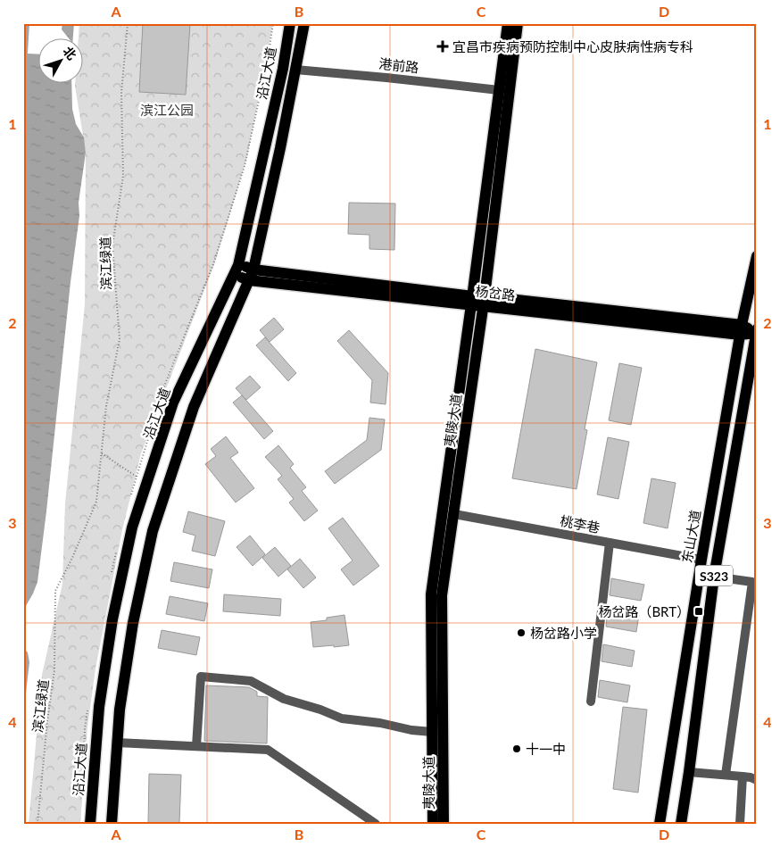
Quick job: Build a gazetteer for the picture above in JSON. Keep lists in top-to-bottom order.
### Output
{
  "streets": {
    "main road": [
      "沿江大道",
      "杨岔路",
      "夷陵大道",
      "东山大道",
      "S323"
    ],
    "street": ["港前路", "桃李巷"],
    "path": ["滨江绿道"]
  },
  "crossings": [
    ["港前路", "沿江大道"],
    ["港前路", "夷陵大道"],
    ["沿江大道", "杨岔路"],
    ["杨岔路", "夷陵大道"],
    ["杨岔路", "东山大道"],
    ["杨岔路", "S323"],
    ["夷陵大道", "桃李巷"],
    ["桃李巷", "东山大道"]
  ],
  "parks": ["滨江公园"],
  "places": {
    "health": ["宜昌市疾病预防控制中心皮肤病性病专科"],
    "transit": ["杨岔路（BRT）"],
    "other": ["杨岔路小学", "十一中"]
  },
  "north": "top right",
  "grid": {
    "columns": [
      "A",
      "B",
      "C",
      "D"
    ],
    "rows": [
      "1",
      "2",
      "3",
      "4"
    ]
  }
}
